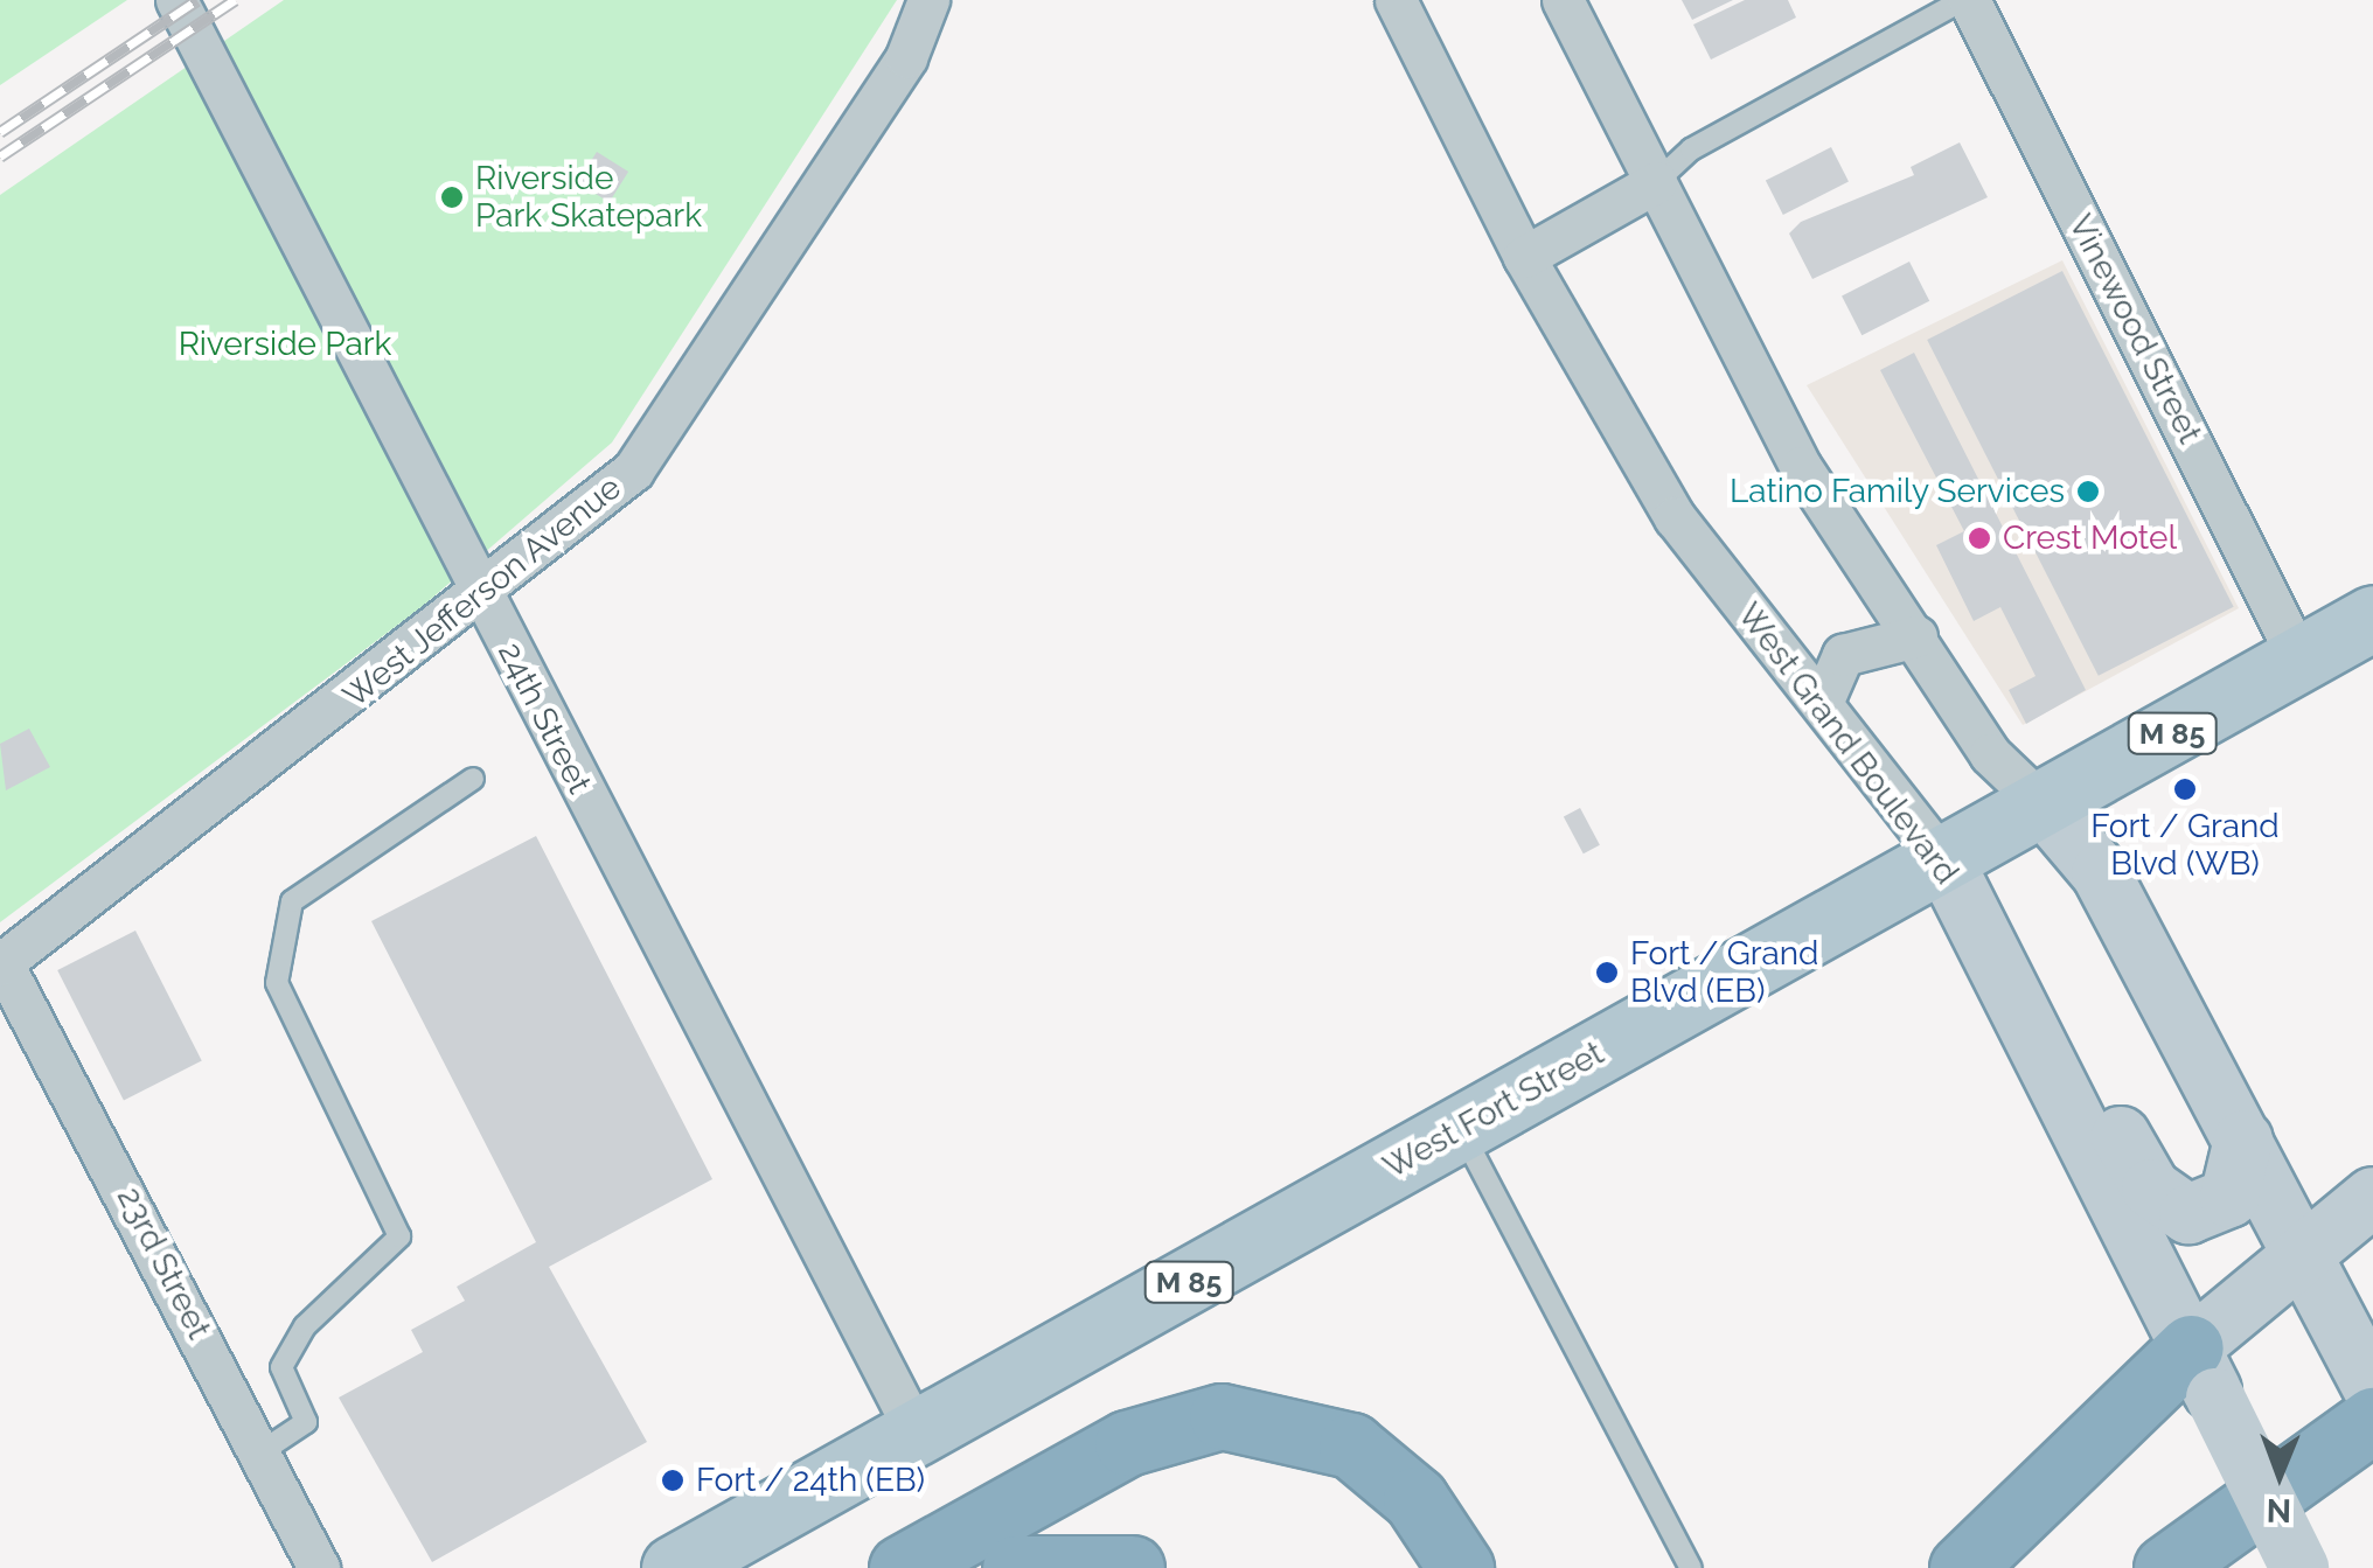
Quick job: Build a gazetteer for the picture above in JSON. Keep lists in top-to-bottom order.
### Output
{
  "streets": {
    "main road": ["M 85", "West Fort Street"],
    "street": [
      "Vinewood Street",
      "West Jefferson Avenue",
      "24th Street",
      "West Grand Boulevard",
      "23rd Street"
    ]
  },
  "crossings": [
    ["Vinewood Street", "West Fort Street"],
    ["West Jefferson Avenue", "24th Street"],
    ["West Jefferson Avenue", "23rd Street"],
    ["24th Street", "West Fort Street"],
    ["West Grand Boulevard", "West Fort Street"]
  ],
  "parks": ["Riverside Park"],
  "places": [
    "Riverside Park Skatepark",
    "Latino Family Services",
    "Crest Motel",
    "Fort / Grand Blvd (WB)",
    "Fort / Grand Blvd (EB)",
    "Fort / 24th (EB)"
  ],
  "north": "bottom"
}
